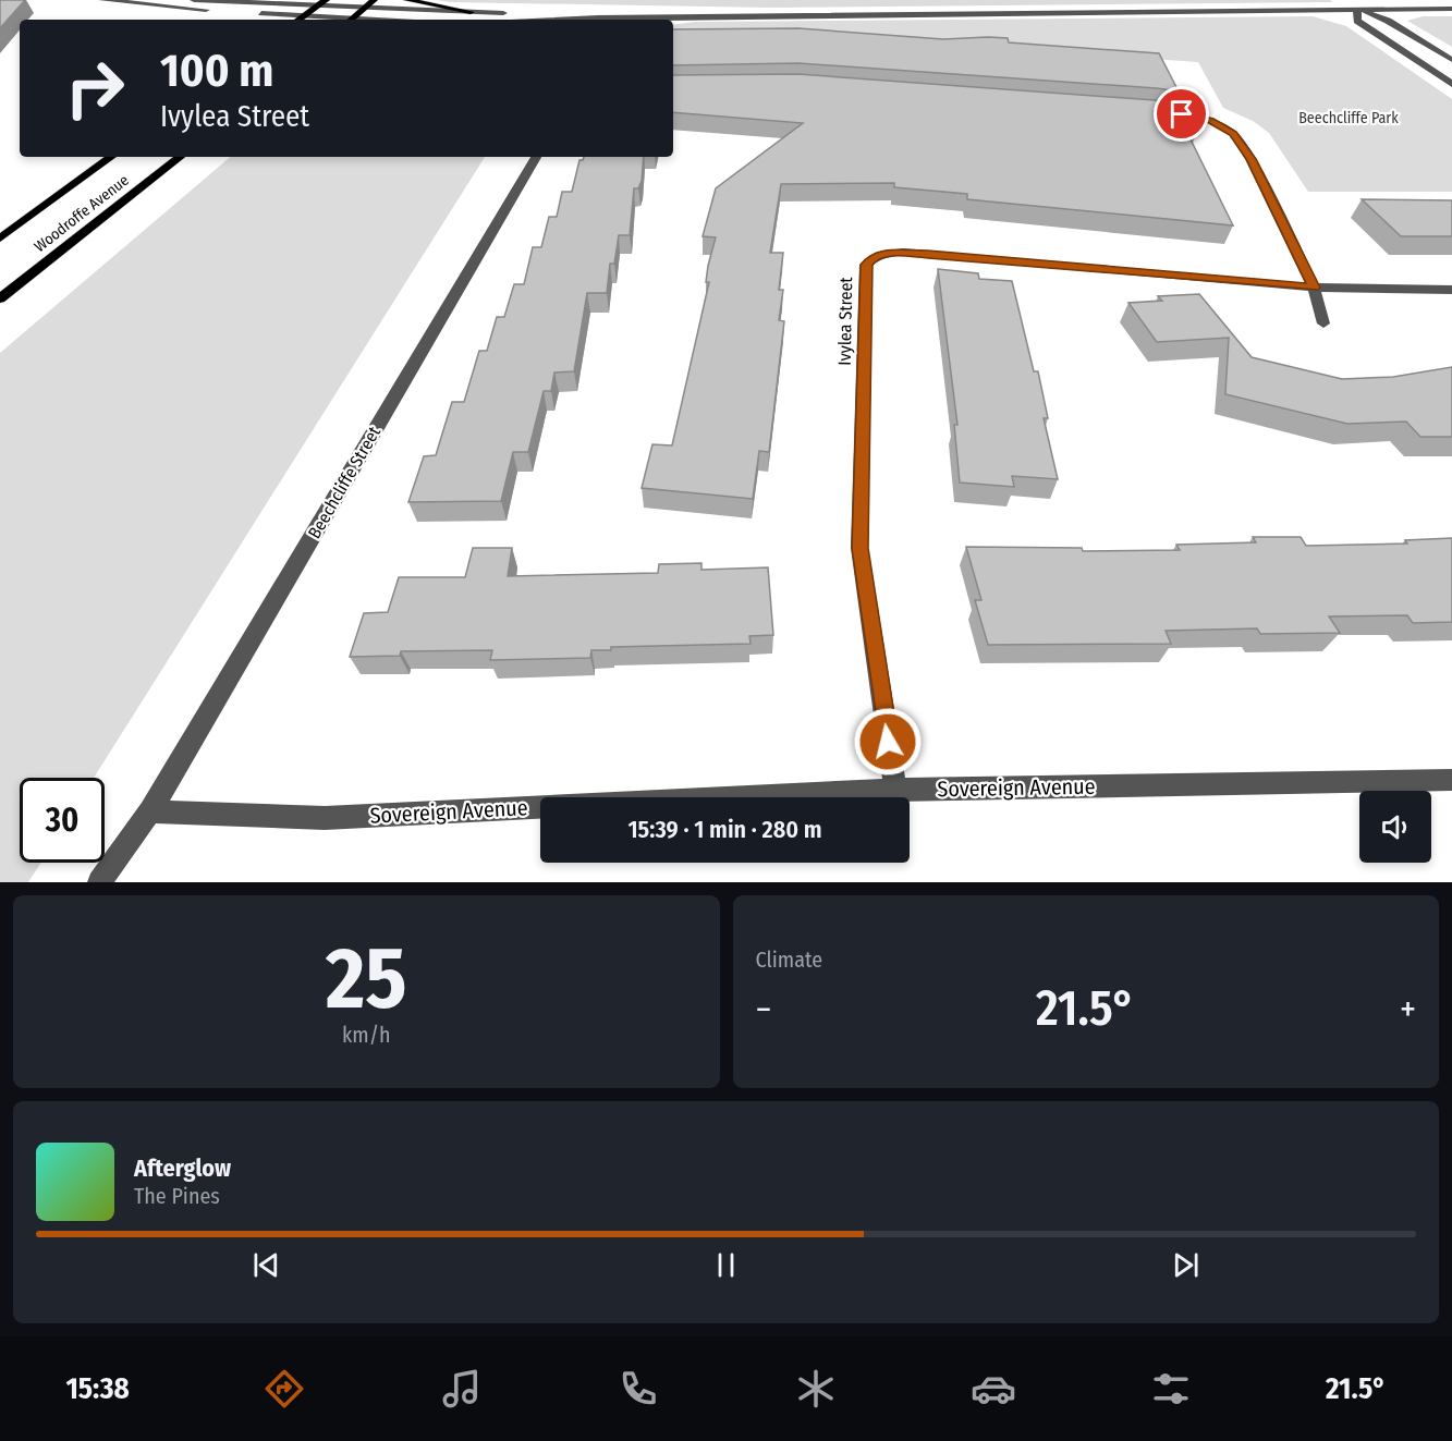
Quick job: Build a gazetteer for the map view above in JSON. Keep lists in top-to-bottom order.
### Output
{
  "streets": {
    "main road": ["Woodroffe Avenue"],
    "street": ["Ivylea Street", "Beechcliffe Street", "Sovereign Avenue"]
  },
  "crossings": [
    ["Ivylea Street", "Sovereign Avenue"],
    ["Beechcliffe Street", "Sovereign Avenue"]
  ],
  "parks": ["Beechcliffe Park"],
  "page": {
    "turn": ["100 m", "Ivylea Street"],
    "limit": "30",
    "trip": "15:39 · 1 min · 280 m",
    "tile": [
      ["25", "km/h"],
      "Climate"
    ],
    "heat": ["−", "21.5°", "+"],
    "song": ["Afterglow", "The Pines"],
    "tabs": ["15:38", "21.5°"]
  }
}
